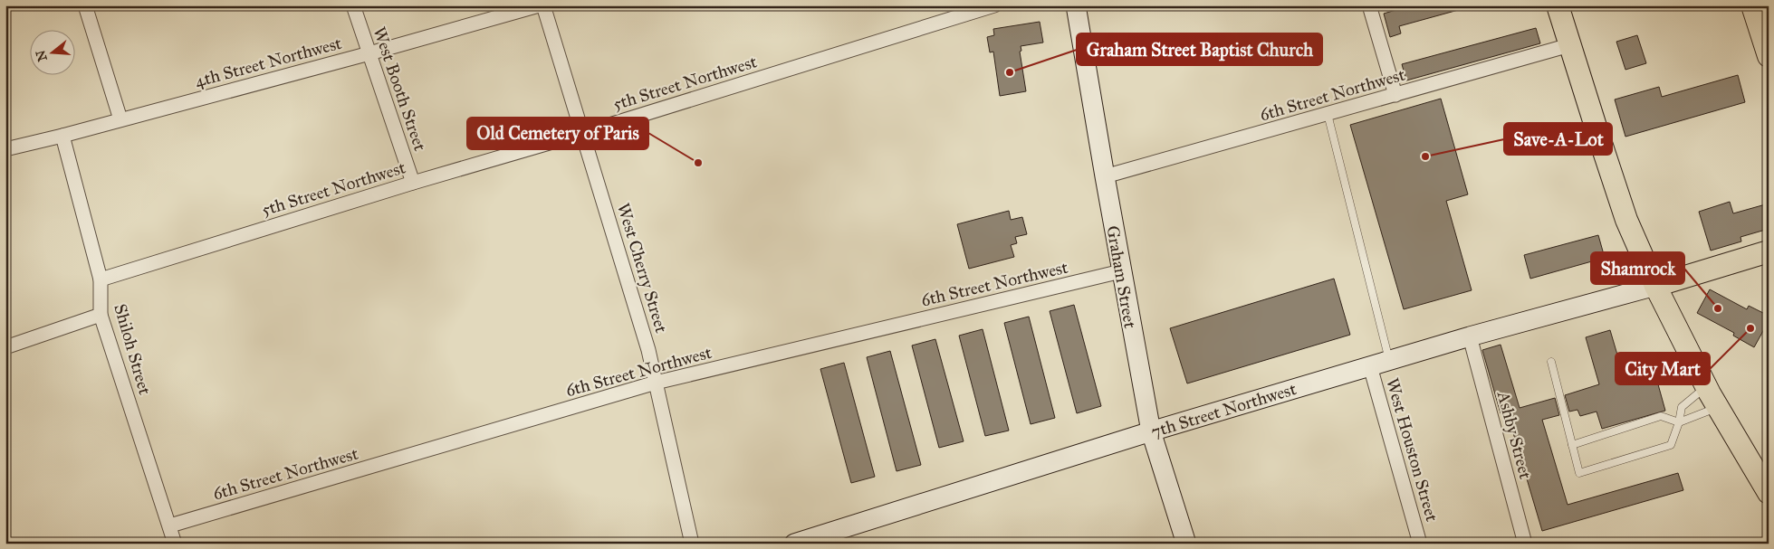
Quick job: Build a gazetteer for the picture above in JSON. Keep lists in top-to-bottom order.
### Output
{
  "streets": {
    "street": [
      "4th Street Northwest",
      "5th Street Northwest",
      "West Booth Street",
      "6th Street Northwest",
      "West Cherry Street",
      "Graham Street",
      "Shiloh Street",
      "7th Street Northwest",
      "Ashby Street",
      "West Houston Street"
    ]
  },
  "crossings": [
    ["4th Street Northwest", "West Booth Street"],
    ["4th Street Northwest", "Shiloh Street"],
    ["5th Street Northwest", "West Booth Street"],
    ["5th Street Northwest", "West Cherry Street"],
    ["5th Street Northwest", "Shiloh Street"],
    ["6th Street Northwest", "West Cherry Street"],
    ["6th Street Northwest", "Graham Street"],
    ["6th Street Northwest", "Shiloh Street"],
    ["Graham Street", "7th Street Northwest"],
    ["7th Street Northwest", "Ashby Street"],
    ["7th Street Northwest", "West Houston Street"]
  ],
  "places": [
    "Graham Street Baptist Church",
    "Save-A-Lot",
    "Old Cemetery of Paris",
    "Shamrock",
    "City Mart"
  ],
  "north": "left"
}
